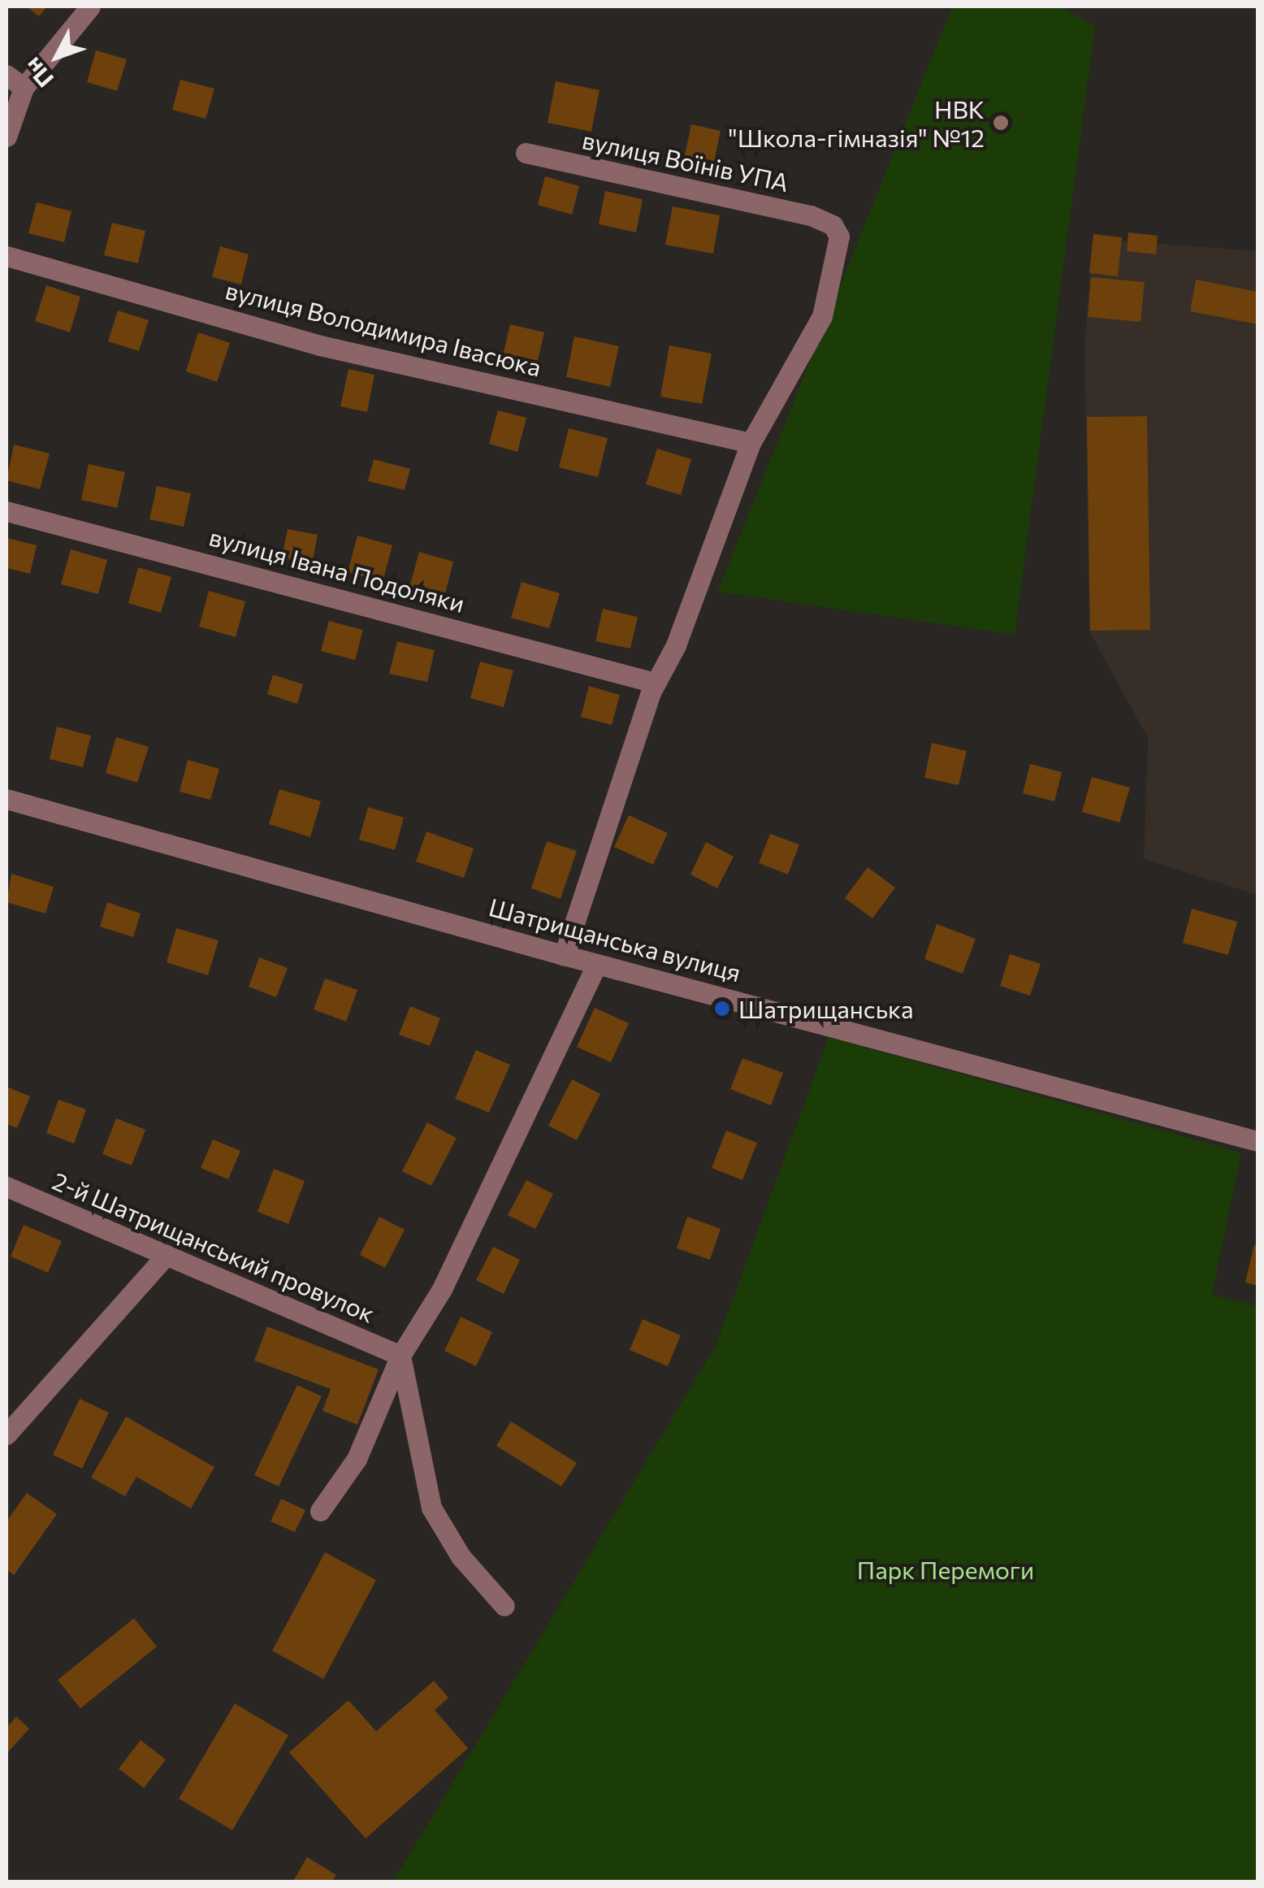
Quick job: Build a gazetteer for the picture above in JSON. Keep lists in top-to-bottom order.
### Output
{
  "streets": {
    "street": [
      "вулиця Воїнів УПА",
      "вулиця Володимира Івасюка",
      "вулиця Івана Подоляки",
      "Шатрищанська вулиця",
      "2-й Шатрищанський провулок"
    ]
  },
  "crossings": [
    ["вулиця Воїнів УПА", "вулиця Володимира Івасюка"]
  ],
  "parks": ["Парк Перемоги"],
  "places": ["НВК \"Школа-гімназія\" №12", "Шатрищанська"],
  "north": "bottom left"
}
